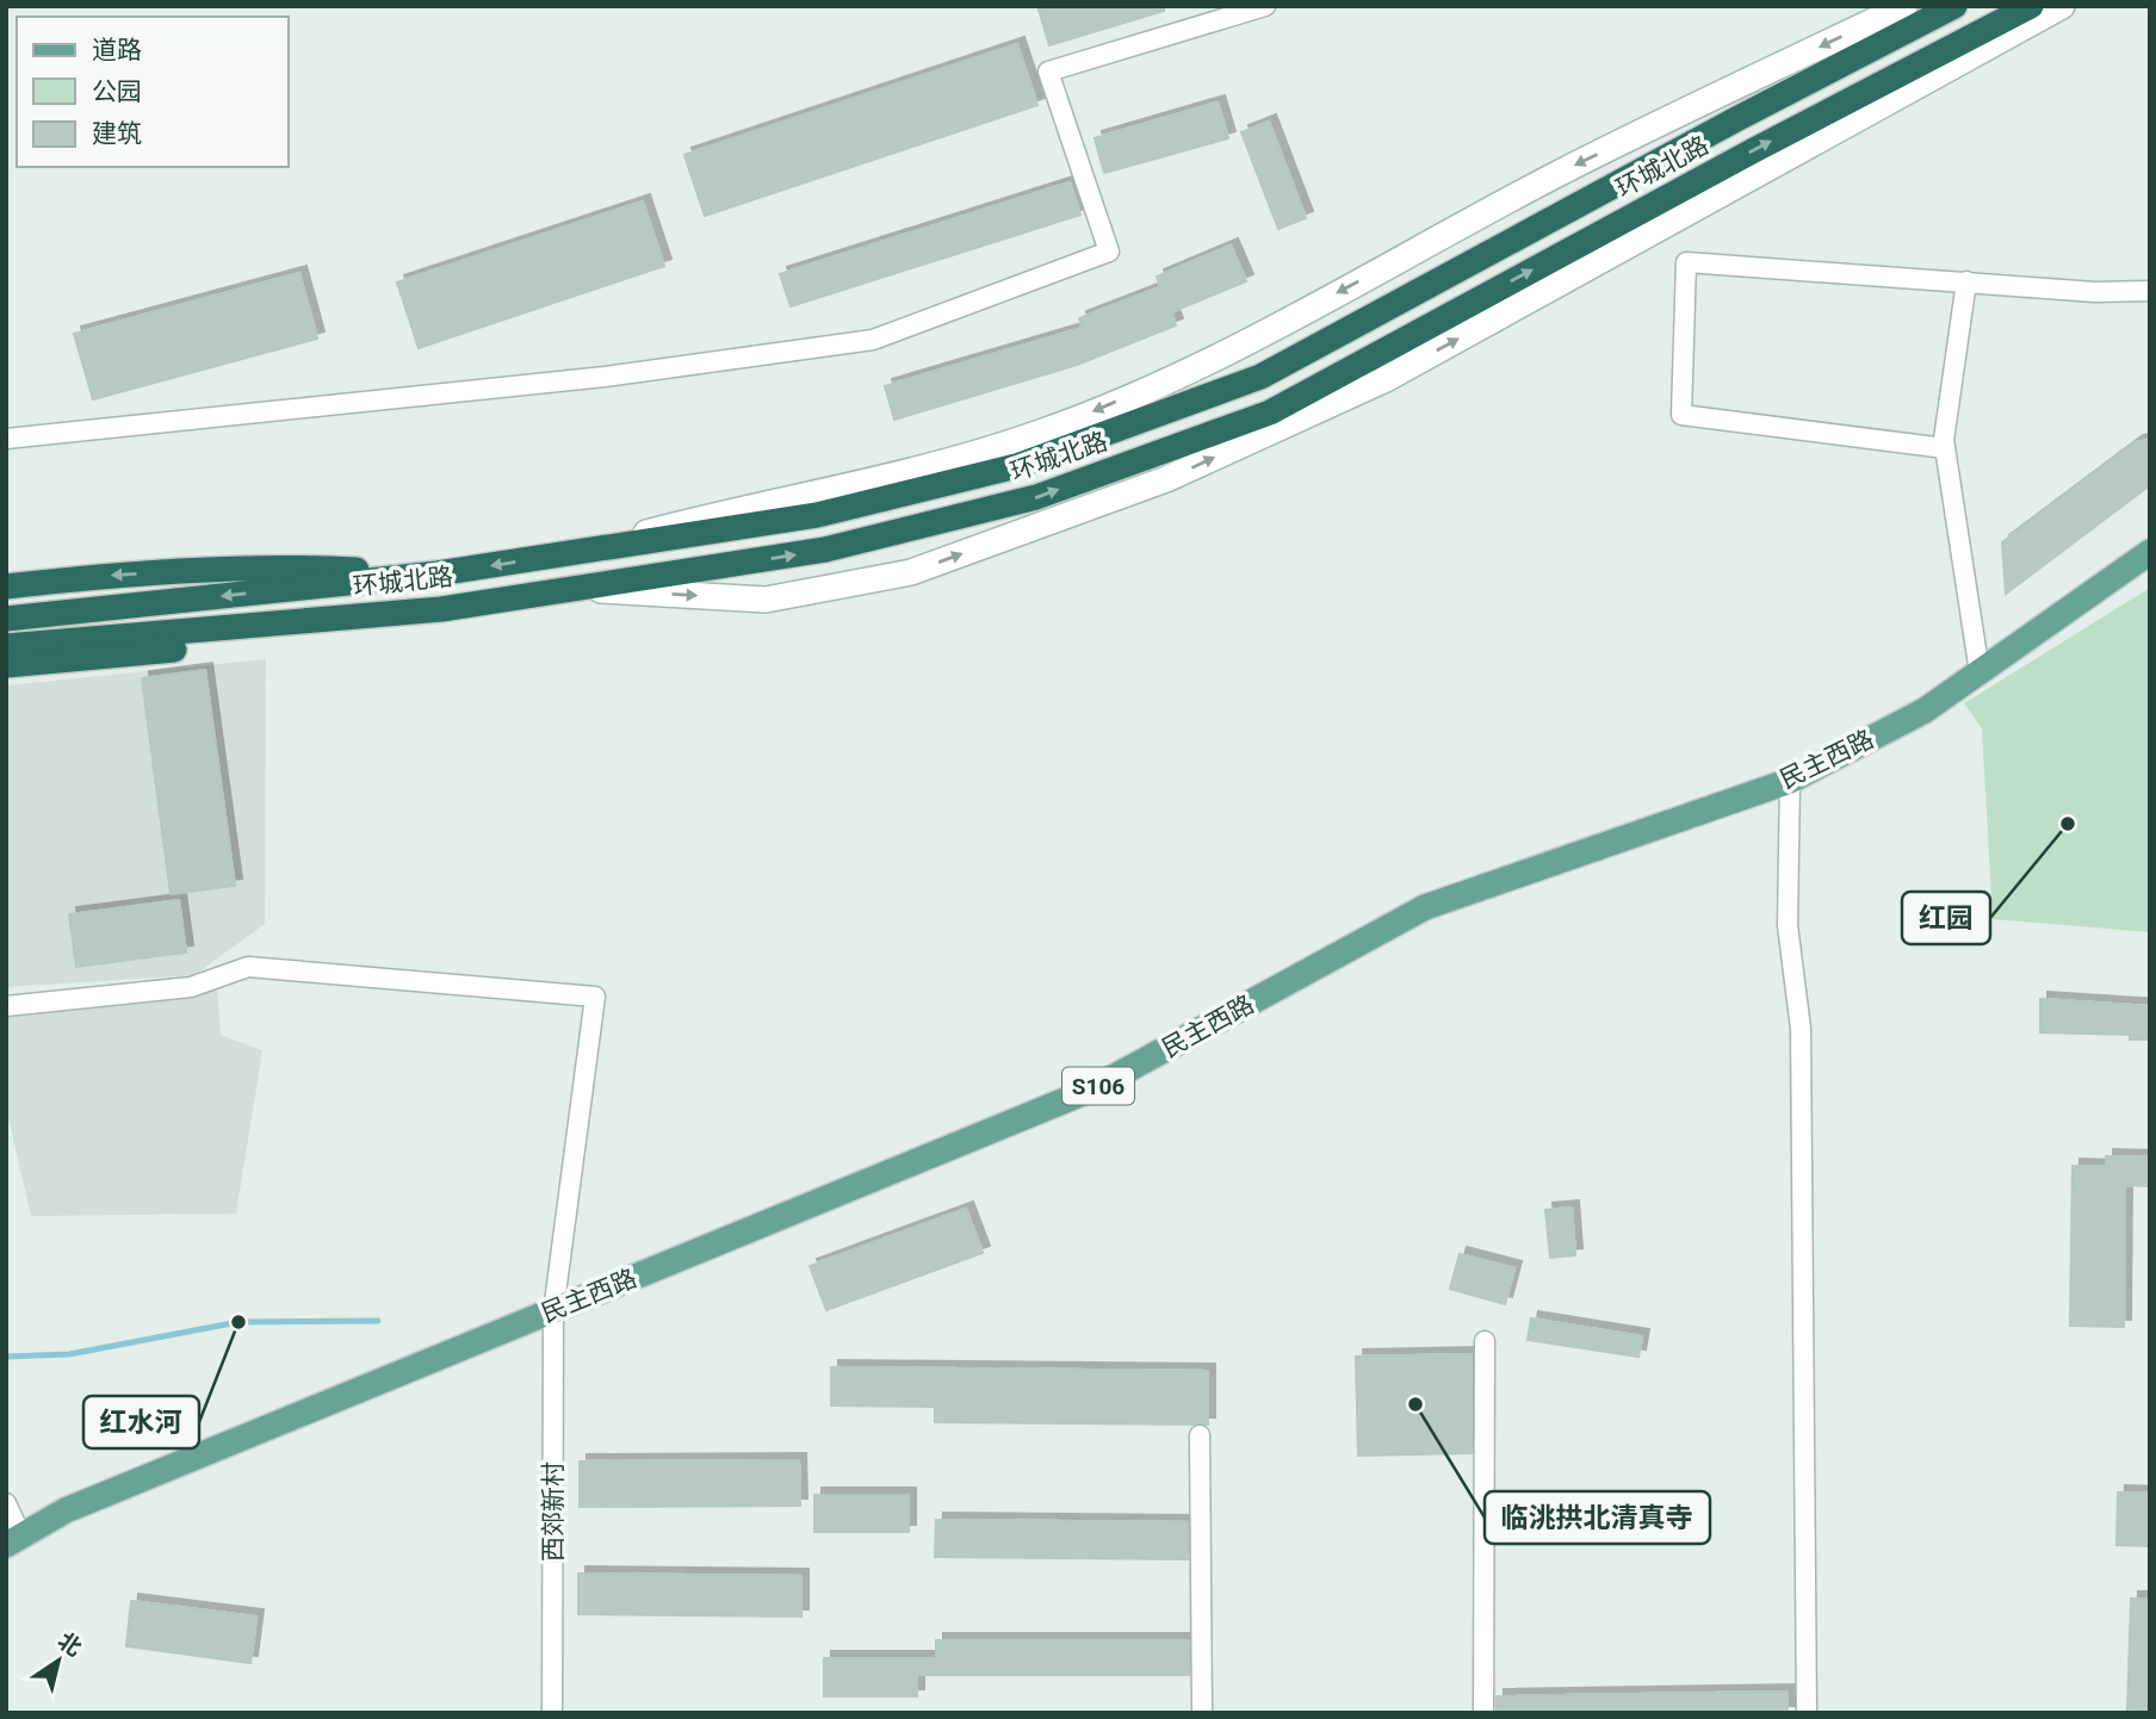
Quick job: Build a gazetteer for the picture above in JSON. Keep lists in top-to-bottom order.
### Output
{
  "streets": {
    "highway": ["环城北路"],
    "main road": ["民主西路", "S106"],
    "street": ["西郊新村"]
  },
  "crossings": [
    ["民主西路", "西郊新村"]
  ],
  "places": ["红园", "红水河", "临洮拱北清真寺"],
  "legend": ["道路", "公园", "建筑"],
  "north": "top right"
}
